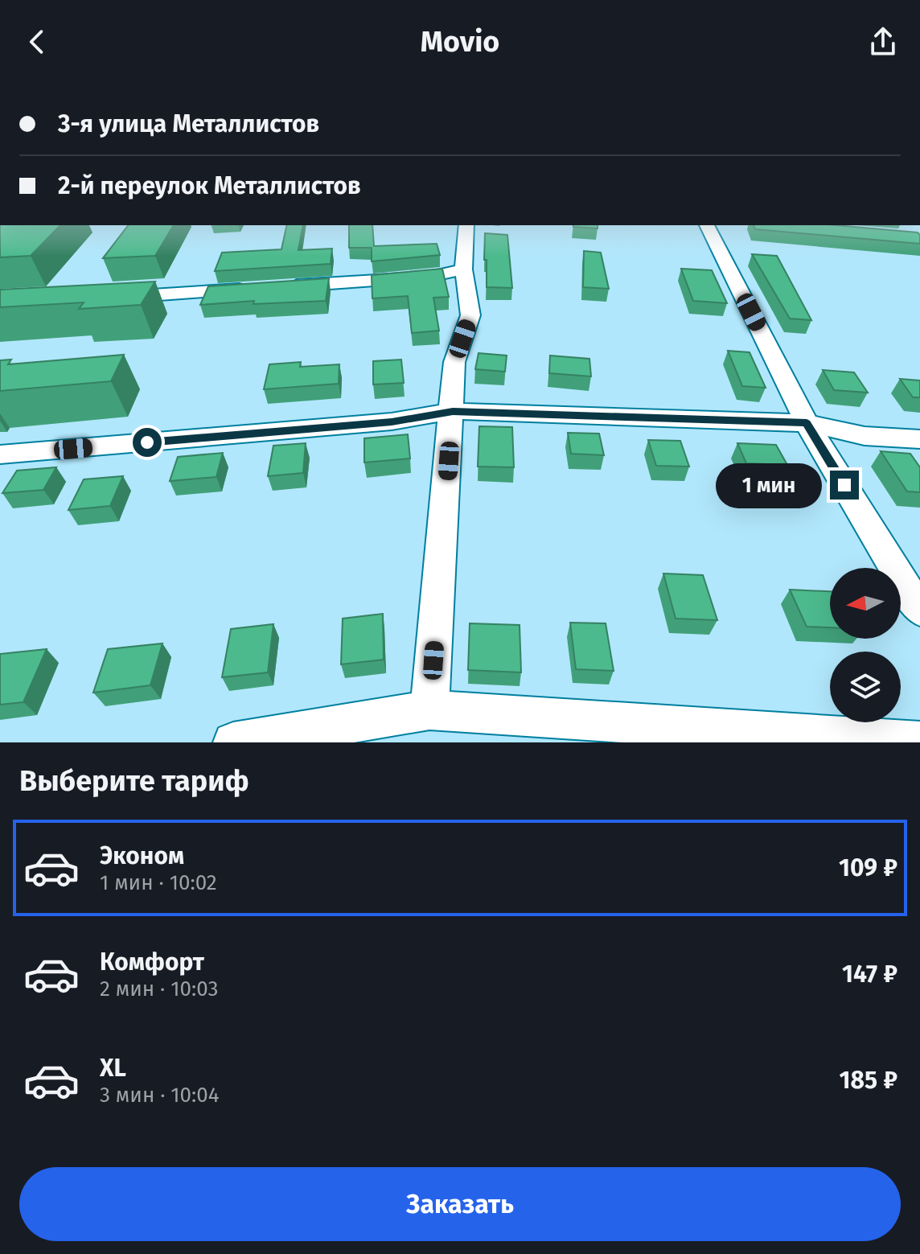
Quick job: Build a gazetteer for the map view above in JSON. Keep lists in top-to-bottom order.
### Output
{
  "north": "left",
  "page": {
    "header": "Movio",
    "banner": ["3-я улица Металлистов", "2-й переулок Металлистов"],
    "bubble": "1 мин",
    "heading": "Выберите тариф",
    "list": [
      {
        "name": "Эконом",
        "note": "1 мин · 10:02",
        "value": "109 ₽"
      },
      {
        "name": "Комфорт",
        "note": "2 мин · 10:03",
        "value": "147 ₽"
      },
      {
        "name": "XL",
        "note": "3 мин · 10:04",
        "value": "185 ₽"
      }
    ],
    "buttons": "Заказать"
  }
}
